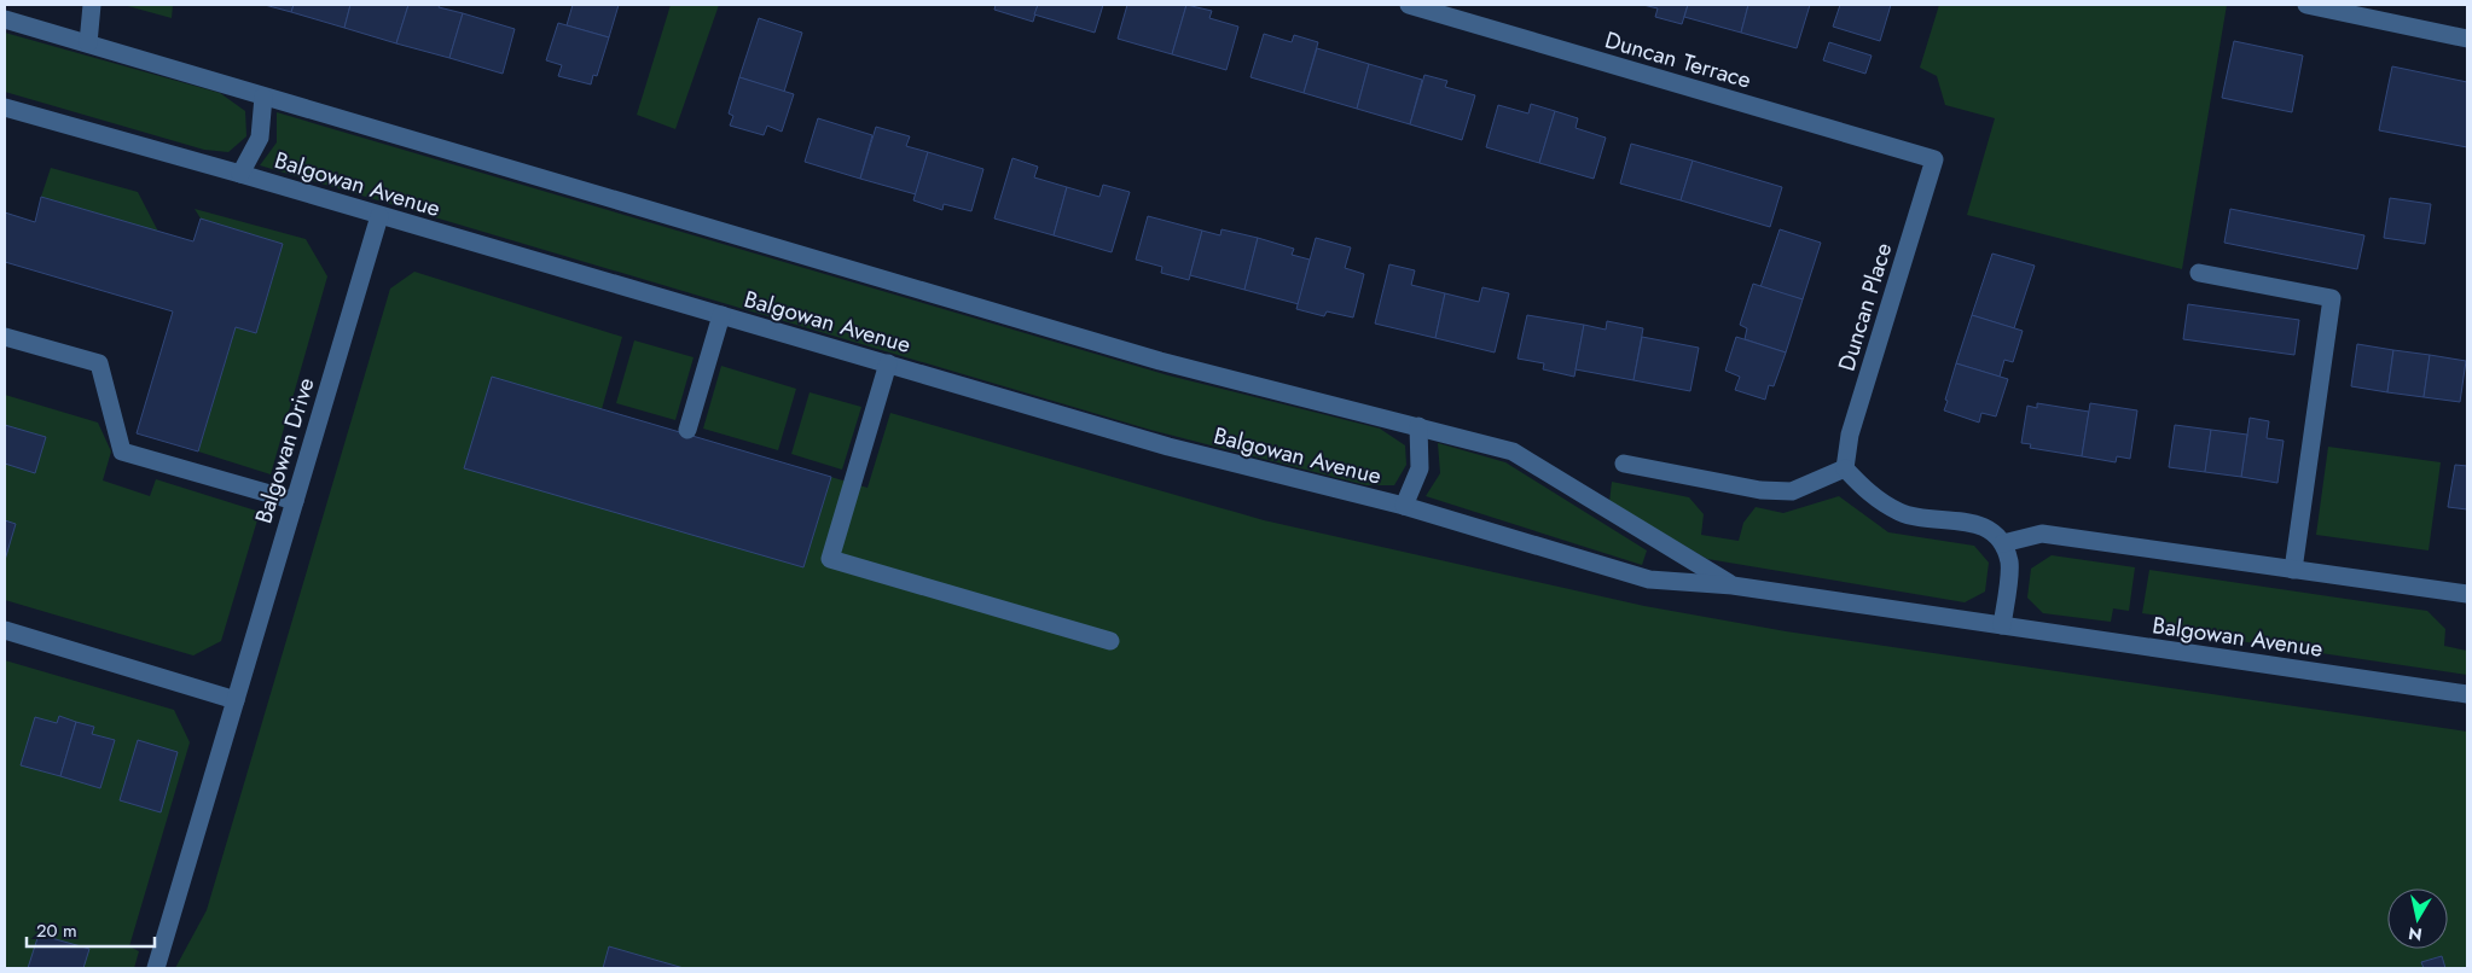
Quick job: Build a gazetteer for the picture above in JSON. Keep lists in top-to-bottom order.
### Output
{
  "streets": {
    "street": [
      "Duncan Terrace",
      "Balgowan Avenue",
      "Duncan Place",
      "Balgowan Drive"
    ]
  },
  "crossings": [
    ["Duncan Terrace", "Duncan Place"],
    ["Balgowan Avenue", "Balgowan Drive"]
  ],
  "scale_bar": "20 m",
  "north": "bottom"
}
